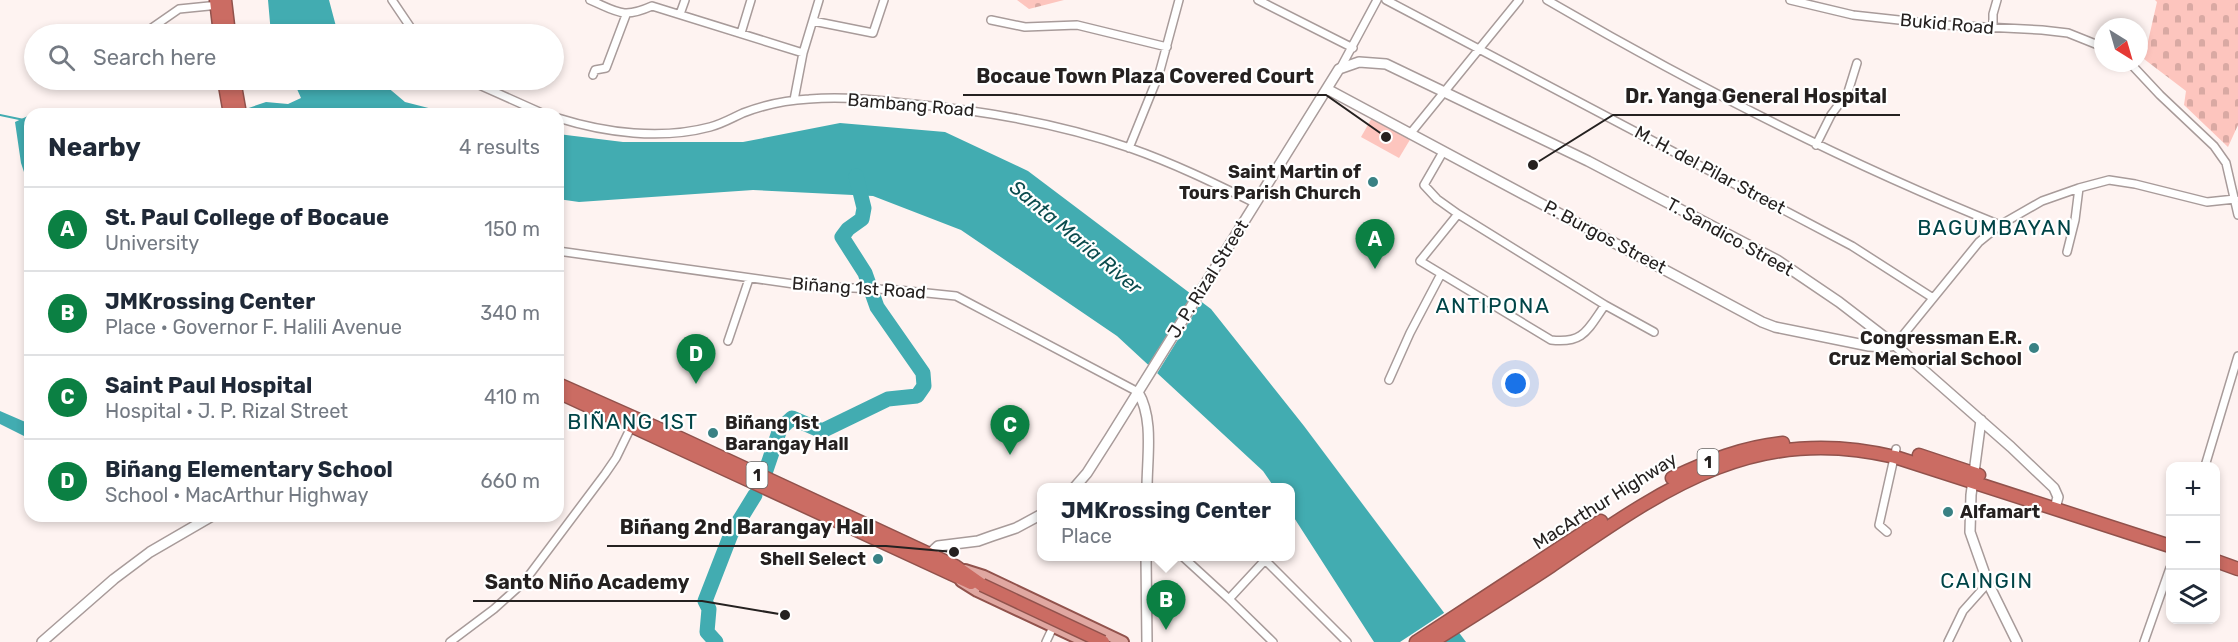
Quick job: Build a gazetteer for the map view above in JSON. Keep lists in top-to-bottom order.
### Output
{
  "streets": {
    "highway": ["1", "MacArthur Highway"],
    "main road": ["P. Burgos Street", "T. Sandico Street", "J. P. Rizal Street"],
    "street": [
      "Bukid Road",
      "Bambang Road",
      "M. H. del Pilar Street",
      "Biñang 1st Road"
    ]
  },
  "crossings": [
    ["Bambang Road", "J. P. Rizal Street"],
    ["P. Burgos Street", "T. Sandico Street"],
    ["P. Burgos Street", "J. P. Rizal Street"],
    ["T. Sandico Street", "J. P. Rizal Street"],
    ["T. Sandico Street", "MacArthur Highway"],
    ["J. P. Rizal Street", "Biñang 1st Road"]
  ],
  "districts": [
    "BAGUMBAYAN",
    "ANTIPONA",
    "BIÑANG 1ST",
    "CAINGIN"
  ],
  "water": ["Santa Maria River"],
  "places": [
    "Bocaue Town Plaza Covered Court",
    "Dr. Yanga General Hospital",
    "Saint Martin of Tours Parish Church",
    "Congressman E.R. Cruz Memorial School",
    "Biñang 1st Barangay Hall",
    "Alfamart",
    "Biñang 2nd Barangay Hall",
    "Shell Select",
    "Santo Niño Academy"
  ],
  "north": "bottom right",
  "page": {
    "search": "Search here",
    "heading": ["Nearby", "4 results"],
    "list": [
      {
        "mark": "A",
        "name": "St. Paul College of Bocaue",
        "note": "University",
        "value": "150 m"
      },
      {
        "mark": "B",
        "name": "JMKrossing Center",
        "note": "Place · Governor F. Halili Avenue",
        "value": "340 m"
      },
      {
        "mark": "C",
        "name": "Saint Paul Hospital",
        "note": "Hospital · J. P. Rizal Street",
        "value": "410 m"
      },
      {
        "mark": "D",
        "name": "Biñang Elementary School",
        "note": "School · MacArthur Highway",
        "value": "660 m"
      }
    ],
    "pins": [
      "A",
      "D",
      "C",
      "B"
    ],
    "map_buttons": ["+", "−"],
    "popup": ["JMKrossing Center", "Place"]
  }
}
